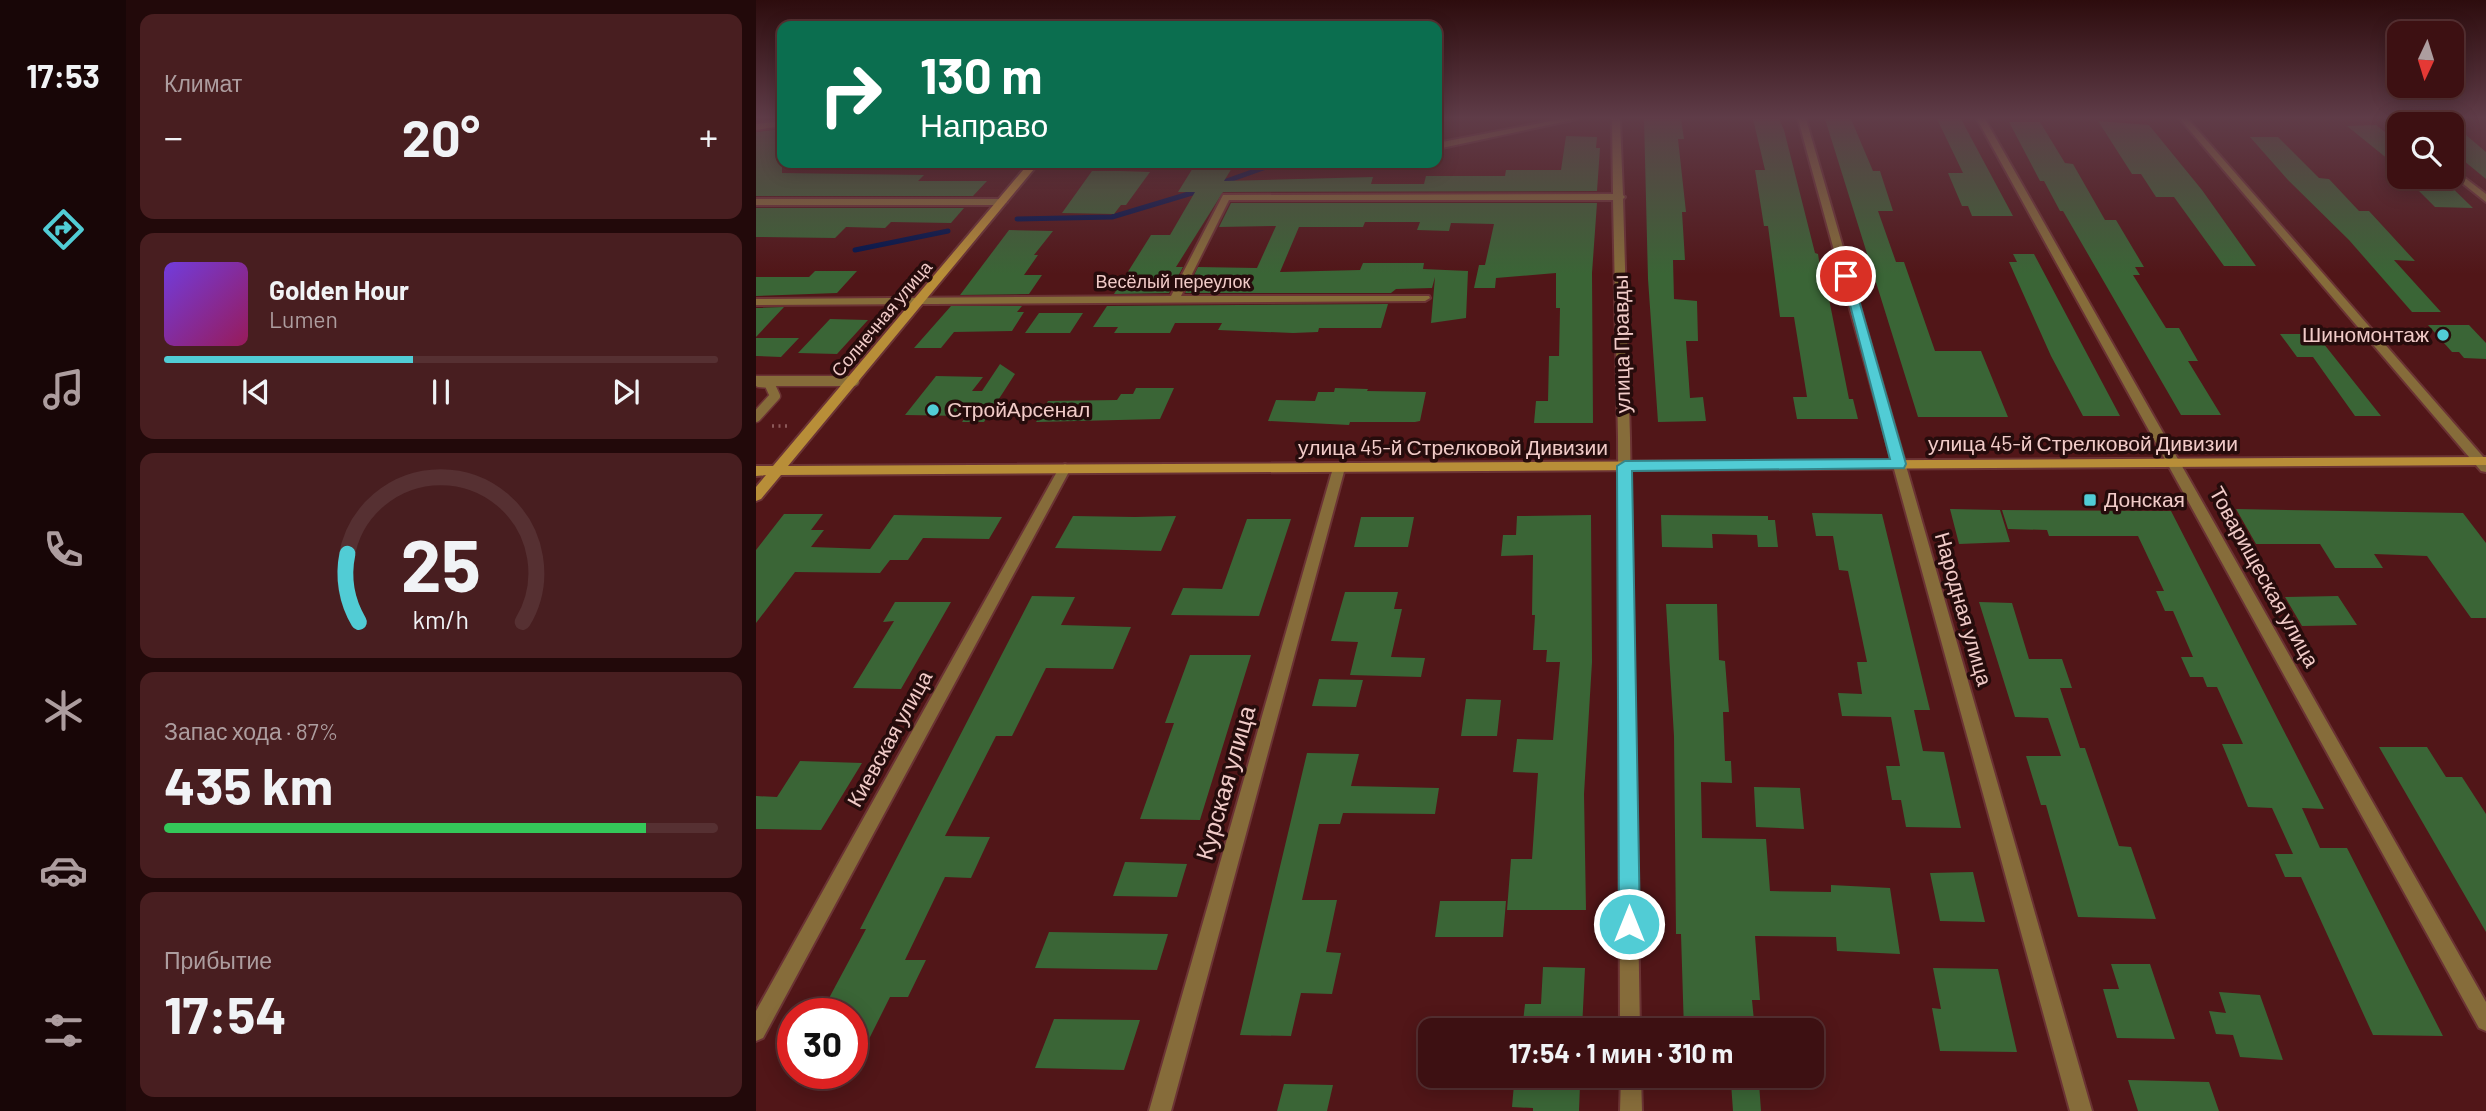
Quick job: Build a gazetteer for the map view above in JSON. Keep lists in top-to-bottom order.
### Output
{
  "streets": {
    "main road": ["Солнечная улица", "улица 45-й Стрелковой Дивизии"],
    "street": [
      "Весёлый переулок",
      "улица Правды",
      "Товарищеская улица",
      "Народная улица",
      "Киевская улица",
      "Курская улица"
    ]
  },
  "crossings": [
    ["Весёлый переулок", "Солнечная улица"],
    ["Солнечная улица", "улица 45-й Стрелковой Дивизии"],
    ["улица Правды", "улица 45-й Стрелковой Дивизии"],
    ["улица 45-й Стрелковой Дивизии", "Товарищеская улица"],
    ["улица 45-й Стрелковой Дивизии", "Народная улица"],
    ["улица 45-й Стрелковой Дивизии", "Киевская улица"],
    ["улица 45-й Стрелковой Дивизии", "Курская улица"]
  ],
  "places": {
    "other": ["Шиномонтаж", "СтройАрсенал"],
    "transit": ["Донская"]
  },
  "north": "bottom",
  "page": {
    "tabs": "17:53",
    "tile": [
      "Климат",
      ["Запас хода · 87%", "435 km"],
      ["Прибытие", "17:54"]
    ],
    "turn": ["130 m", "Направо"],
    "heat": ["−", "20°", "+"],
    "song": ["Golden Hour", "Lumen"],
    "limit": "30",
    "trip": "17:54 · 1 мин · 310 m",
    "gauge": ["25", "km/h"]
  }
}
